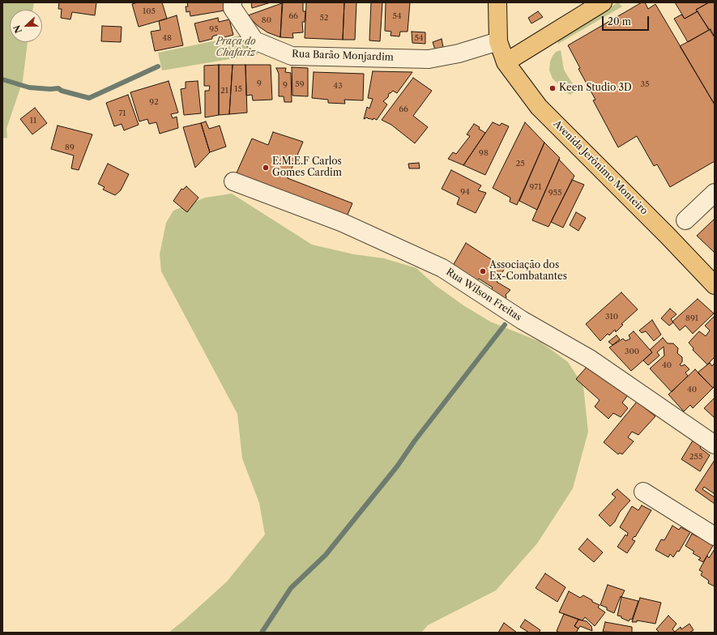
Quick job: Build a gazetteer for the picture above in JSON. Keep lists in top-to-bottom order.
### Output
{
  "streets": {
    "main road": ["Avenida Jerônimo Monteiro"],
    "street": ["Rua Barão Monjardim", "Rua Wilson Freitas"]
  },
  "crossings": [
    ["Rua Barão Monjardim", "Avenida Jerônimo Monteiro"]
  ],
  "parks": ["Praça do Chafariz"],
  "places": ["Keen Studio 3D", "E.M.E.F Carlos Gomes Cardim", "Associação dos Ex-Combatantes"],
  "house_numbers": [
    "105",
    "66",
    "54",
    "52",
    "80",
    "95",
    "48",
    "54",
    "9",
    "59",
    "35",
    "9",
    "43",
    "15",
    "21",
    "92",
    "66",
    "71",
    "11",
    "89",
    "98",
    "25",
    "971",
    "94",
    "955",
    "310",
    "891",
    "300",
    "40",
    "40",
    "255"
  ],
  "scale_bar": "20 m",
  "north": "left"
}
